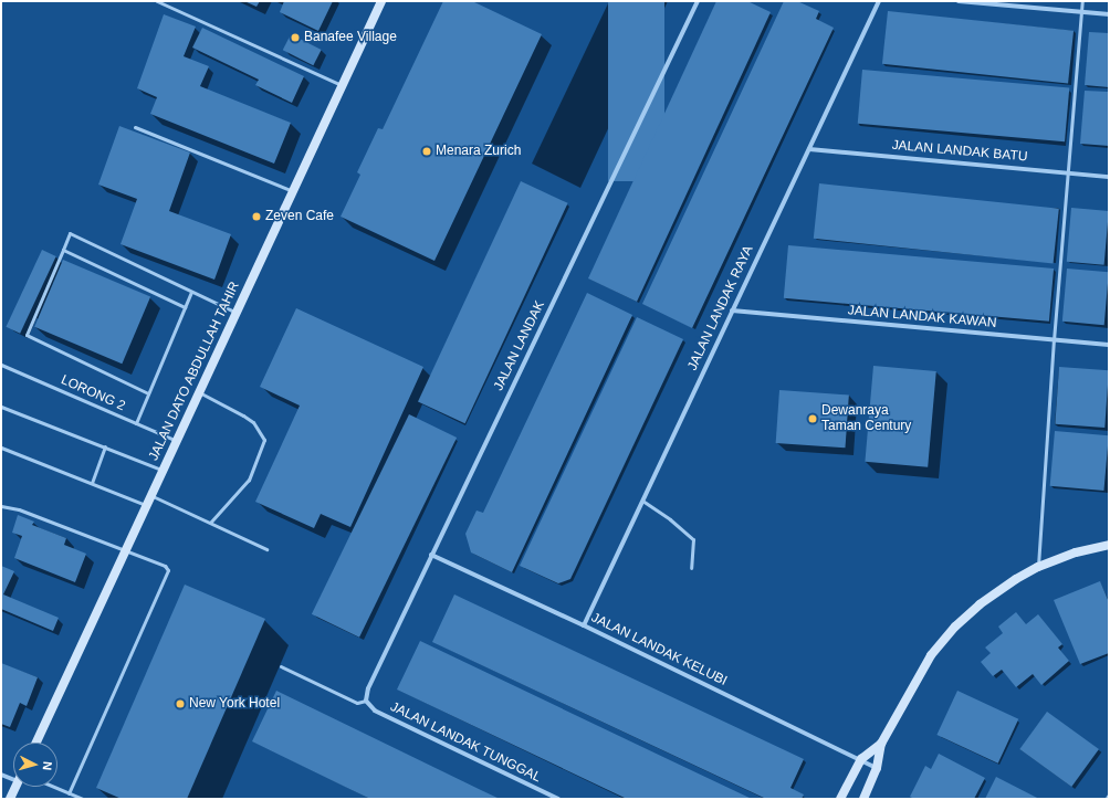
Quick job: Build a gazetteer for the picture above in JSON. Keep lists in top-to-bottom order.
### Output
{
  "streets": {
    "street": [
      "JALAN LANDAK BATU",
      "JALAN LANDAK RAYA",
      "JALAN LANDAK KAWAN",
      "JALAN LANDAK",
      "JALAN DATO ABDULLAH TAHIR",
      "JALAN LANDAK KELUBI",
      "JALAN LANDAK TUNGGAL"
    ],
    "lane": ["LORONG 2"]
  },
  "crossings": [
    ["JALAN LANDAK BATU", "JALAN LANDAK RAYA"],
    ["JALAN LANDAK RAYA", "JALAN LANDAK KAWAN"],
    ["JALAN LANDAK RAYA", "JALAN LANDAK KELUBI"],
    ["JALAN LANDAK", "JALAN LANDAK KELUBI"],
    ["JALAN LANDAK", "JALAN LANDAK TUNGGAL"],
    ["JALAN DATO ABDULLAH TAHIR", "LORONG 2"]
  ],
  "places": [
    "Banafee Village",
    "Menara Zurich",
    "Zeven Cafe",
    "Dewanraya Taman Century",
    "New York Hotel"
  ],
  "north": "right"
}
